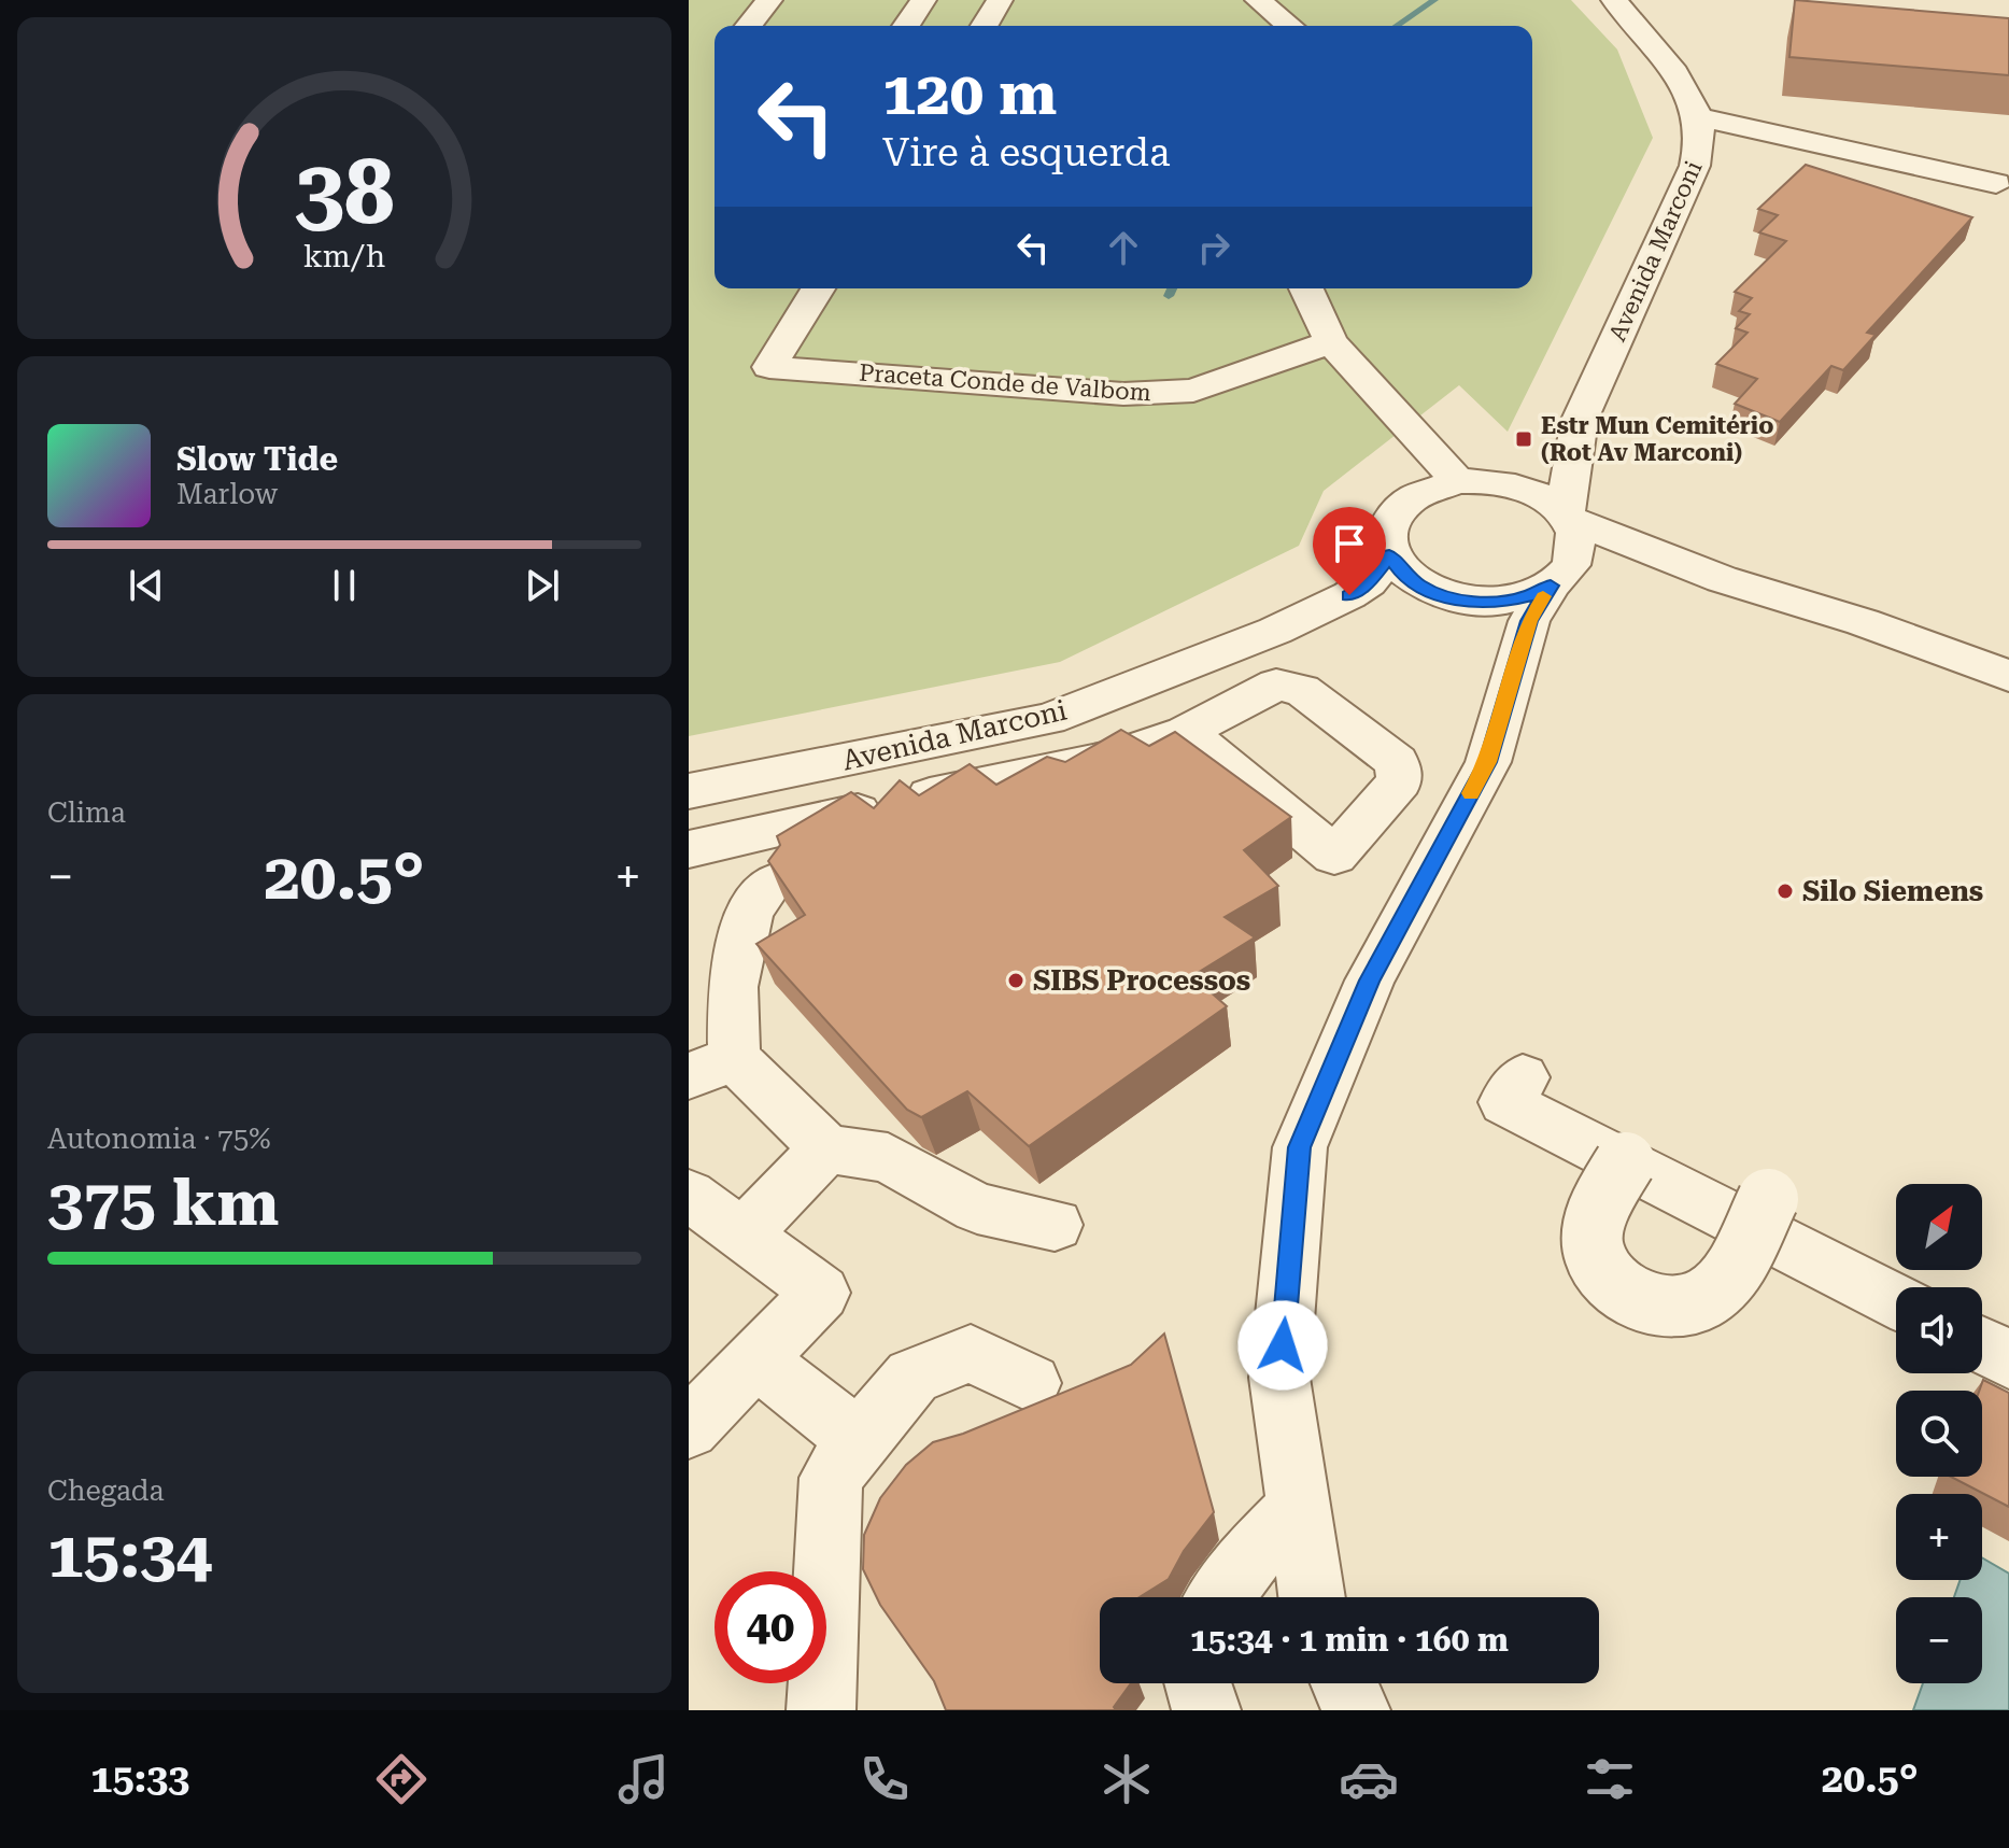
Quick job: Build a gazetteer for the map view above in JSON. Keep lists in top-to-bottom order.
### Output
{
  "streets": {
    "street": ["Avenida Marconi", "Praceta Conde de Valbom"]
  },
  "places": {
    "transit": ["Estr Mun Cemitério (Rot Av Marconi)"],
    "other": ["Silo Siemens", "SIBS Processos"]
  },
  "north": "top right",
  "page": {
    "turn": ["120 m", "Vire à esquerda"],
    "song": ["Slow Tide", "Marlow"],
    "tile": [
      "Clima",
      ["Autonomia · 75%", "375 km"],
      ["Chegada", "15:34"]
    ],
    "heat": ["−", "20.5°", "+"],
    "map_buttons": ["+", "−"],
    "limit": "40",
    "trip": "15:34 · 1 min · 160 m",
    "tabs": ["15:33", "20.5°"],
    "gauge": ["38", "km/h"]
  }
}
